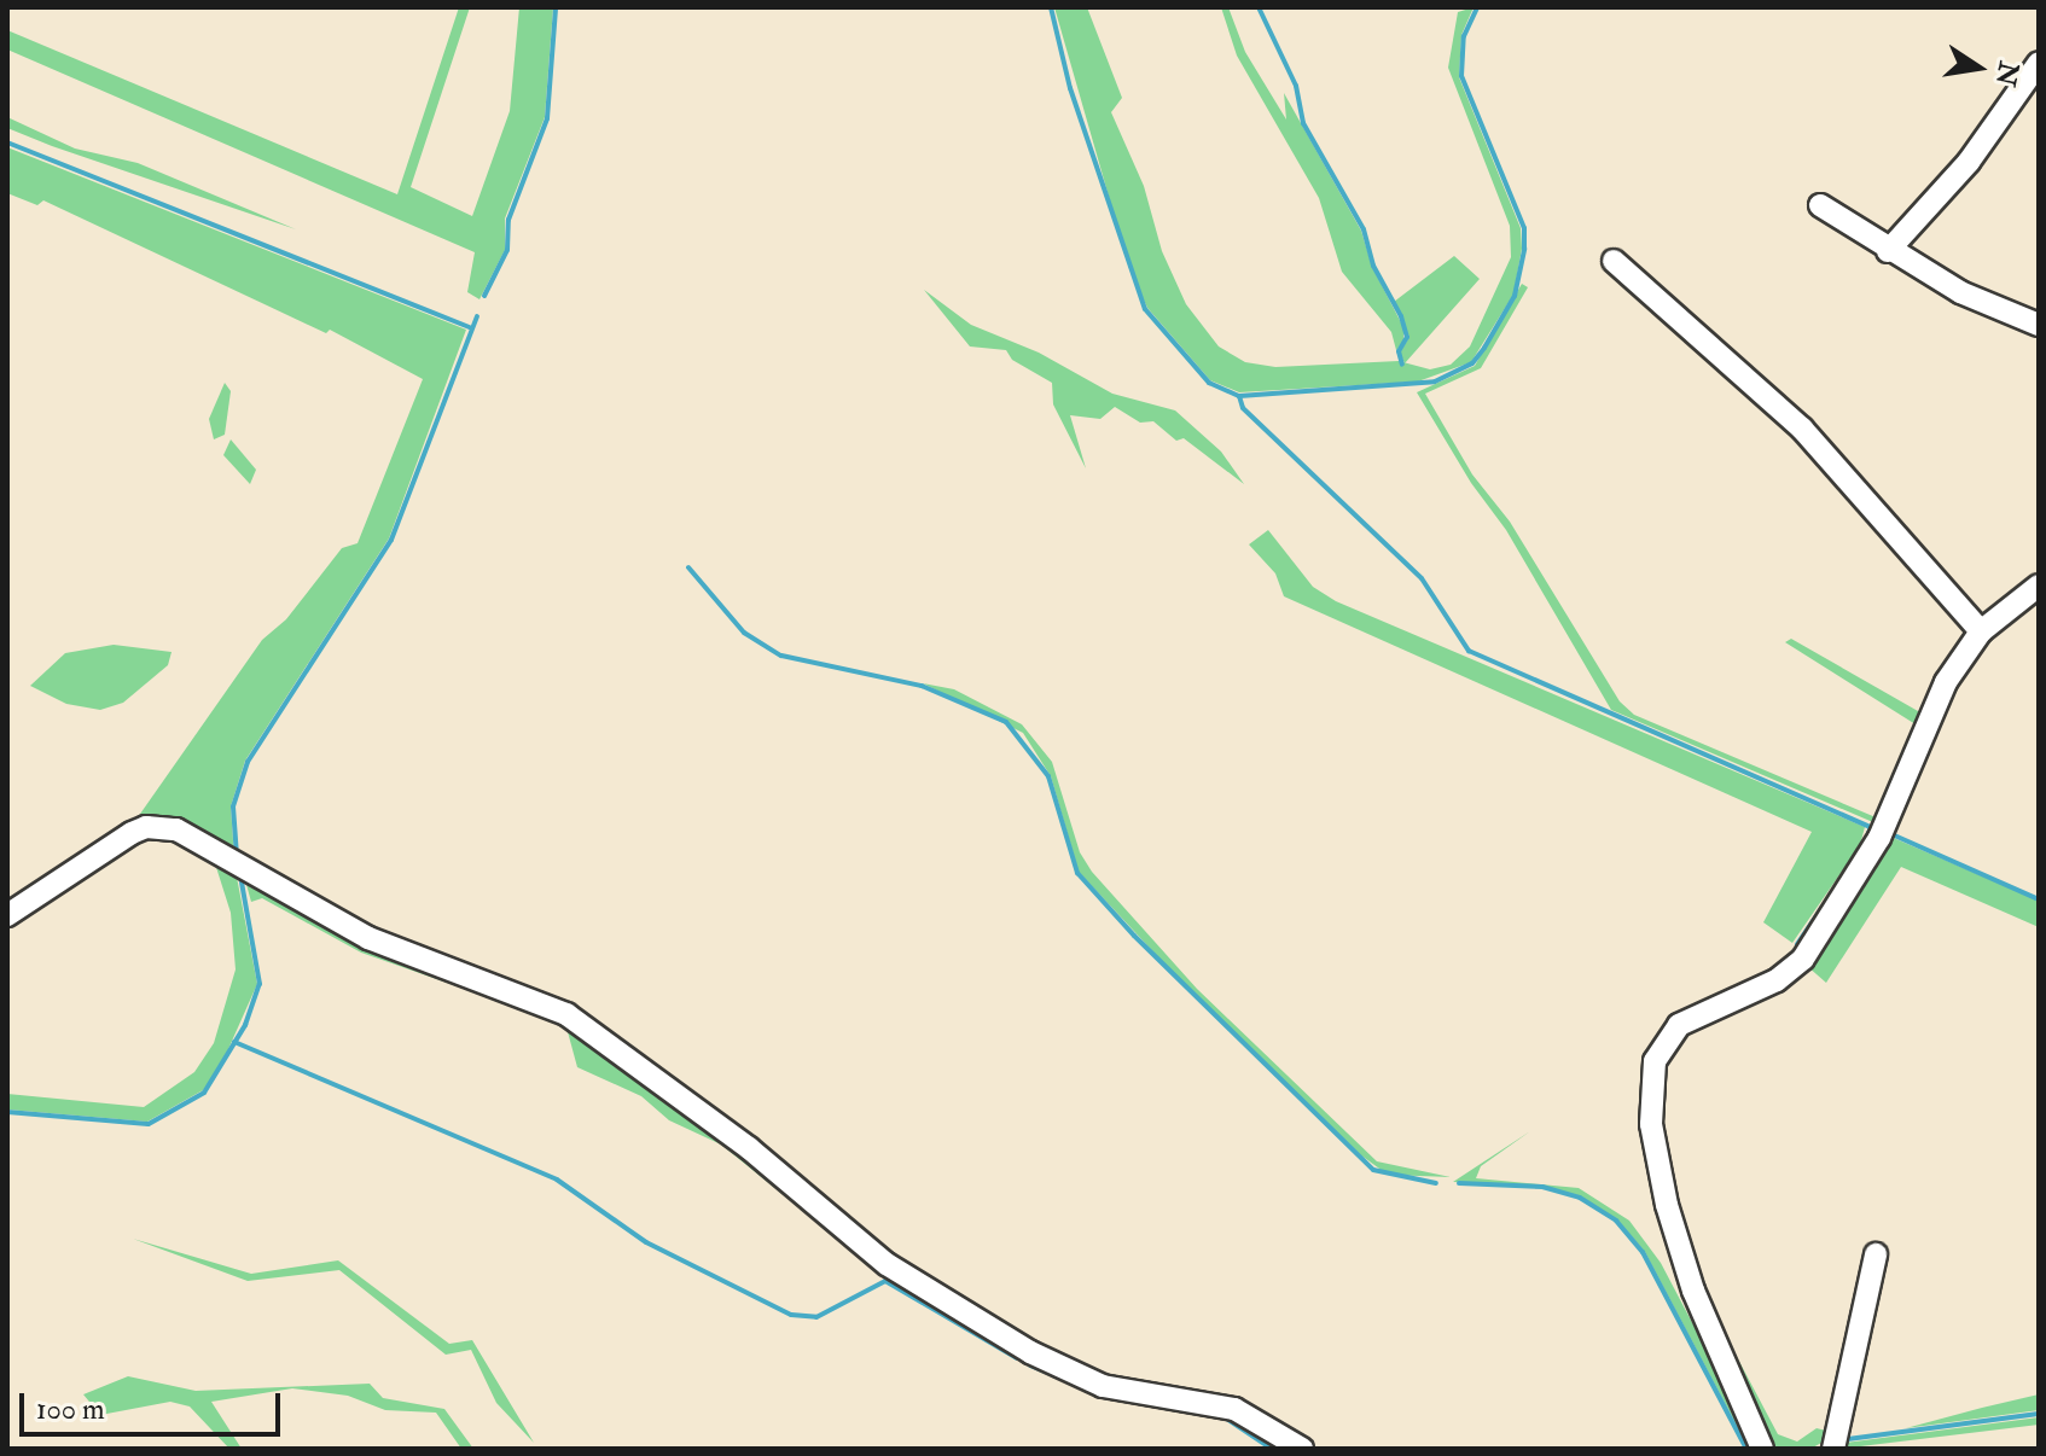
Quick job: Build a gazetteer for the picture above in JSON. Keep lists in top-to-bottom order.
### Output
{
  "scale_bar": "100 m",
  "north": "right"
}
